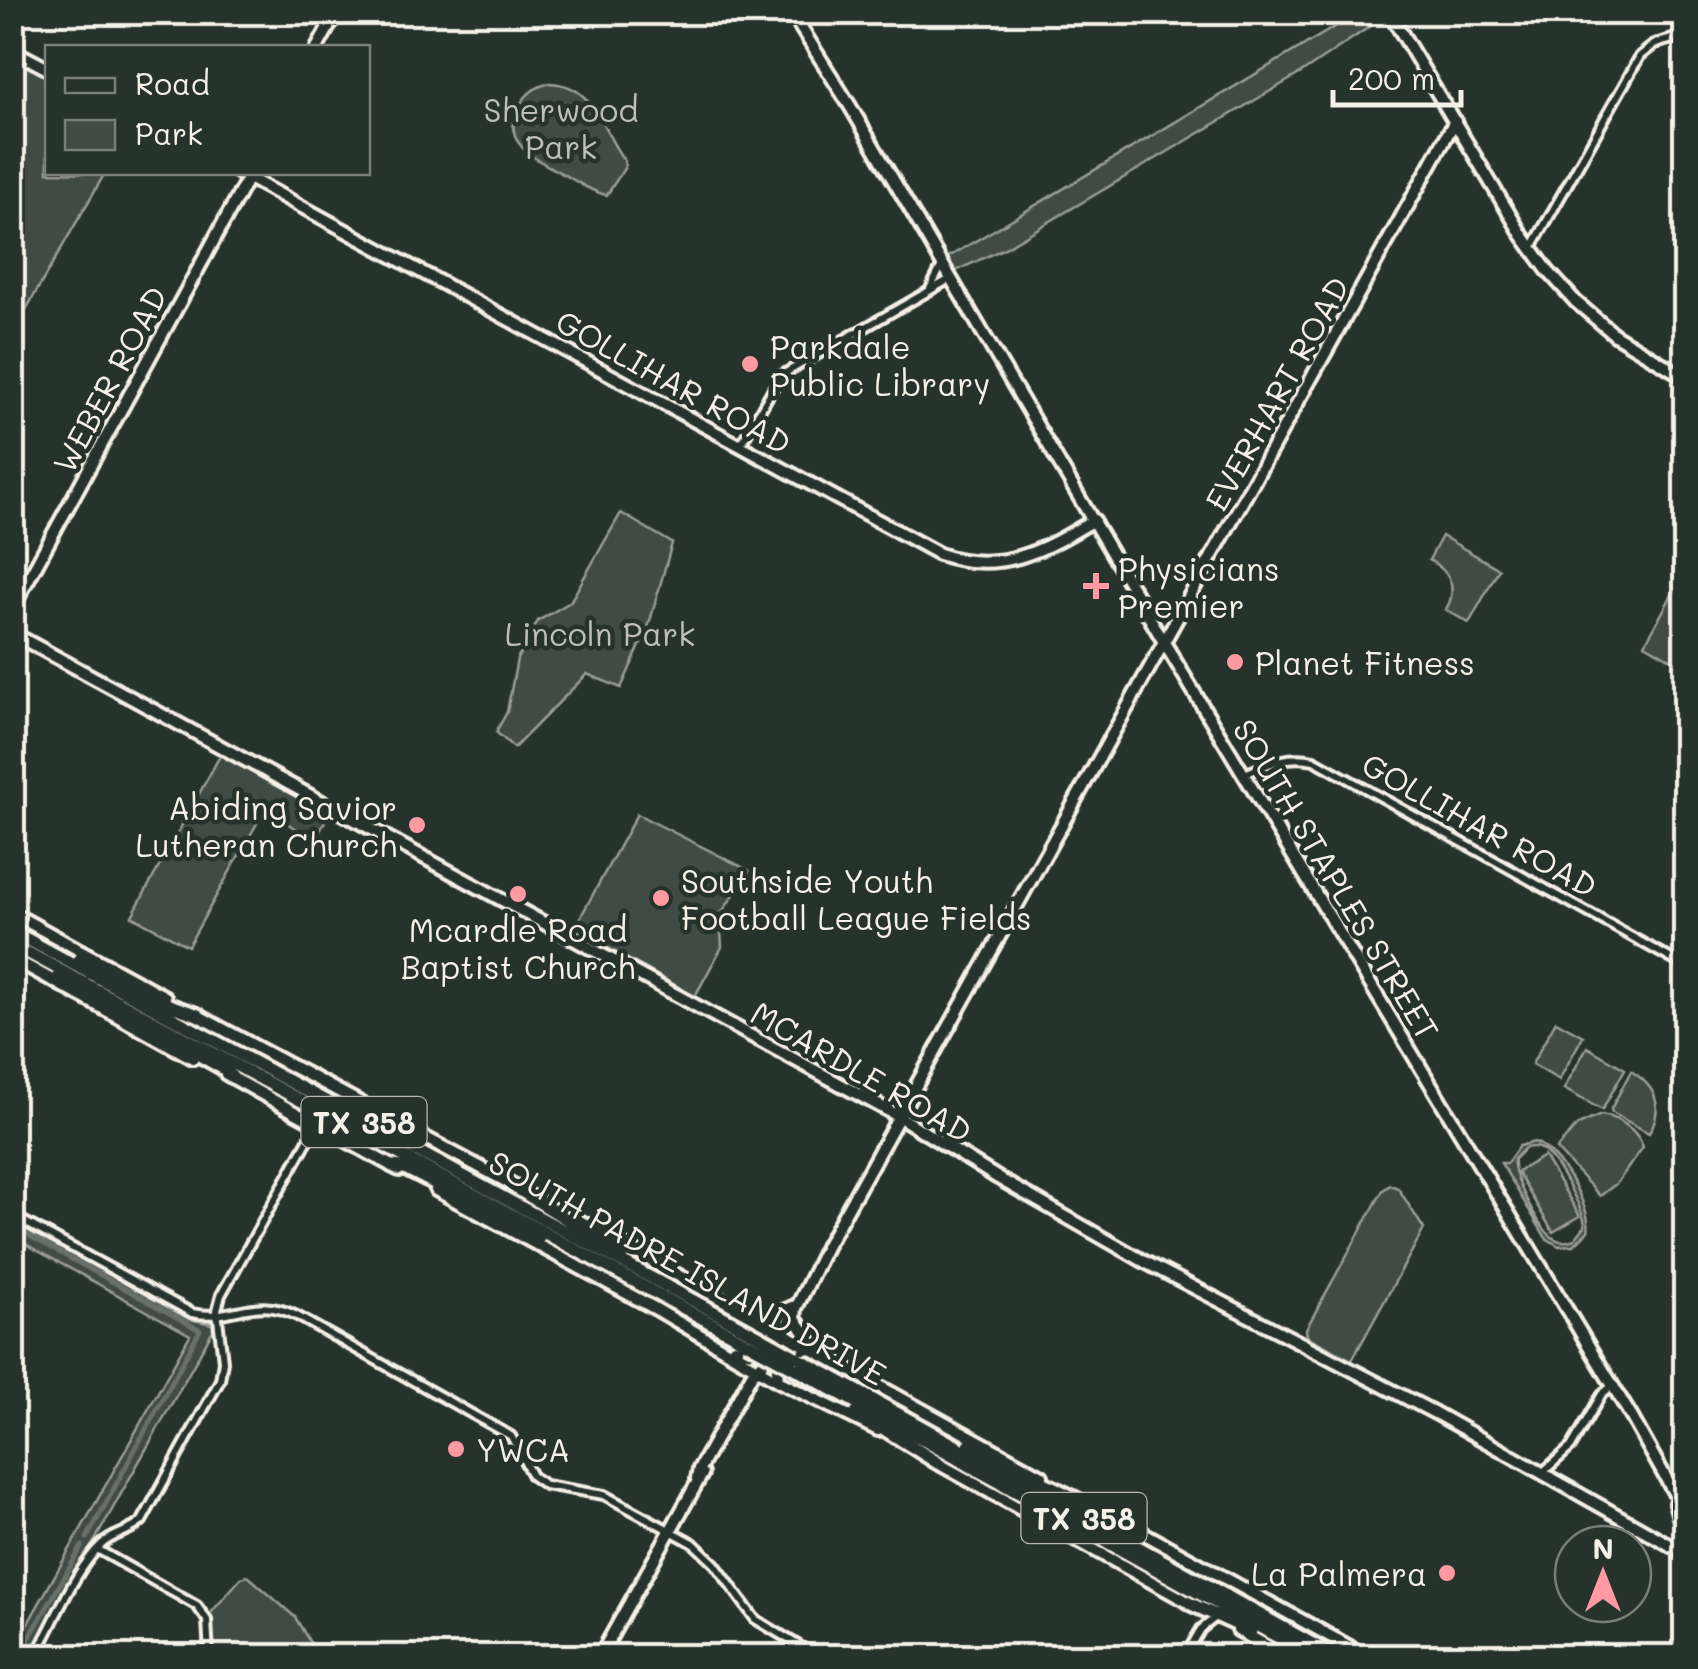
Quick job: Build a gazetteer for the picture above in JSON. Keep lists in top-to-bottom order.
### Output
{
  "streets": {
    "highway": ["TX 358", "SOUTH PADRE ISLAND DRIVE"],
    "main road": [
      "WEBER ROAD",
      "GOLLIHAR ROAD",
      "EVERHART ROAD",
      "SOUTH STAPLES STREET",
      "MCARDLE ROAD"
    ]
  },
  "crossings": [
    ["GOLLIHAR ROAD", "SOUTH STAPLES STREET"],
    ["EVERHART ROAD", "SOUTH STAPLES STREET"],
    ["EVERHART ROAD", "MCARDLE ROAD"]
  ],
  "parks": ["Sherwood Park", "Lincoln Park"],
  "places": {
    "other": [
      "Parkdale Public Library",
      "Planet Fitness",
      "Abiding Savior Lutheran Church",
      "Mcardle Road Baptist Church",
      "Southside Youth Football League Fields",
      "YWCA",
      "La Palmera"
    ],
    "health": ["Physicians Premier"]
  },
  "legend": ["Road", "Park"],
  "scale_bar": "200 m",
  "north": "top"
}
